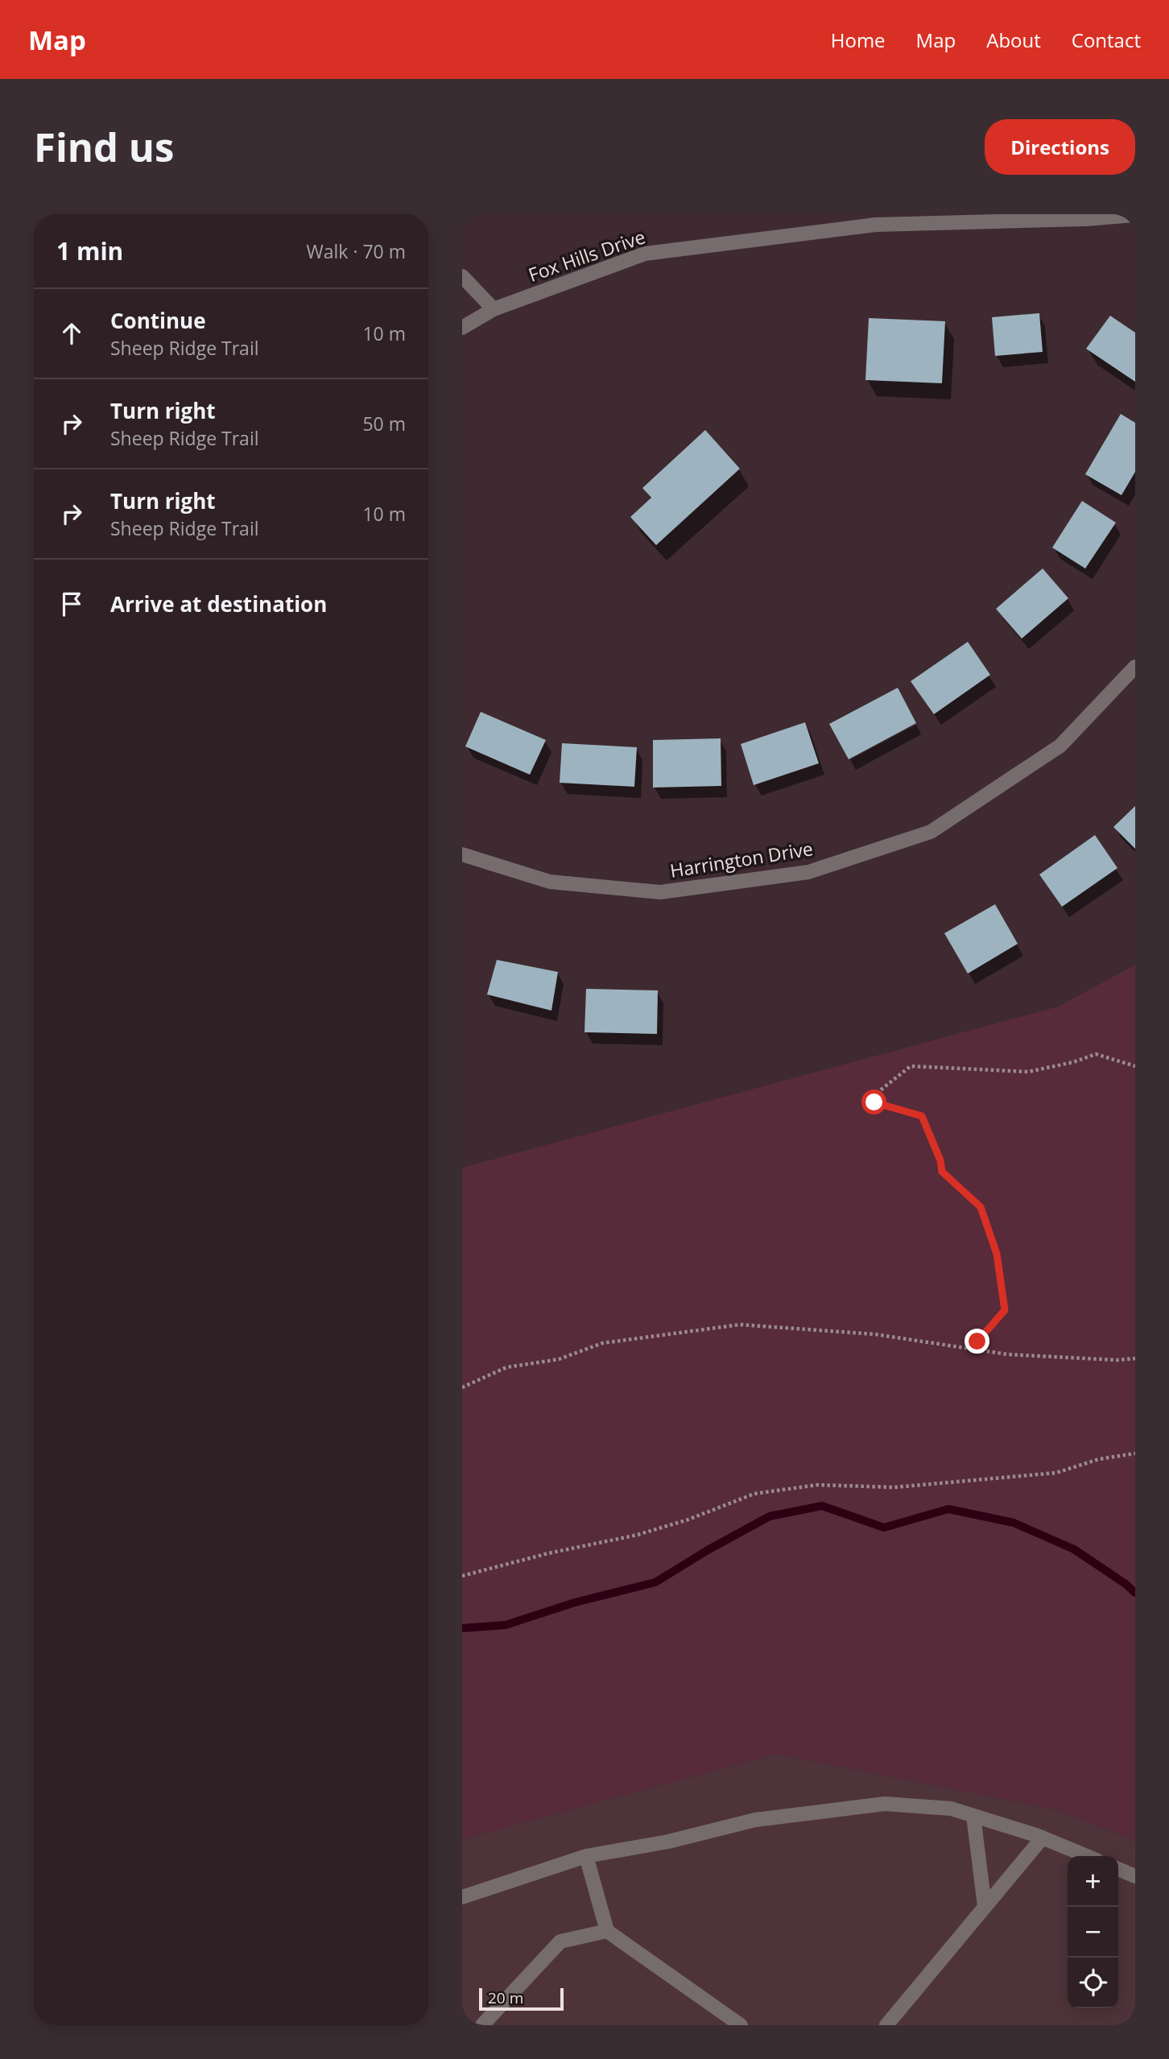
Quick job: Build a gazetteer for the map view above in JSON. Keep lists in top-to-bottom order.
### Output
{
  "streets": {
    "street": ["Fox Hills Drive", "Harrington Drive"]
  },
  "scale_bar": "20 m",
  "page": {
    "header": "Map",
    "nav": [
      "Home",
      "Map",
      "About",
      "Contact"
    ],
    "buttons": "Directions",
    "title": "Find us",
    "heading": ["1 min", "Walk · 70 m"],
    "list": [
      ["Continue", "Sheep Ridge Trail", "10 m"],
      ["Turn right", "Sheep Ridge Trail", "50 m"],
      ["Turn right", "Sheep Ridge Trail", "10 m"],
      "Arrive at destination"
    ],
    "map_buttons": ["+", "−"],
    "scale": "20 m"
  }
}
